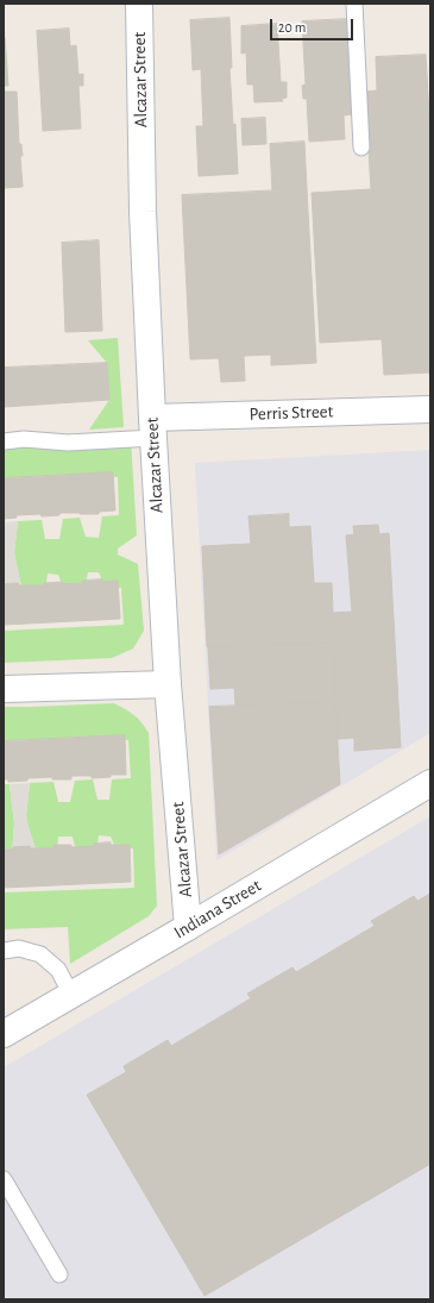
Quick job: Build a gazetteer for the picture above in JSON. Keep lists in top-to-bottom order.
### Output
{
  "streets": {
    "street": ["Alcazar Street", "Perris Street", "Indiana Street"]
  },
  "crossings": [
    ["Alcazar Street", "Perris Street"],
    ["Alcazar Street", "Indiana Street"]
  ],
  "scale_bar": "20 m"
}
